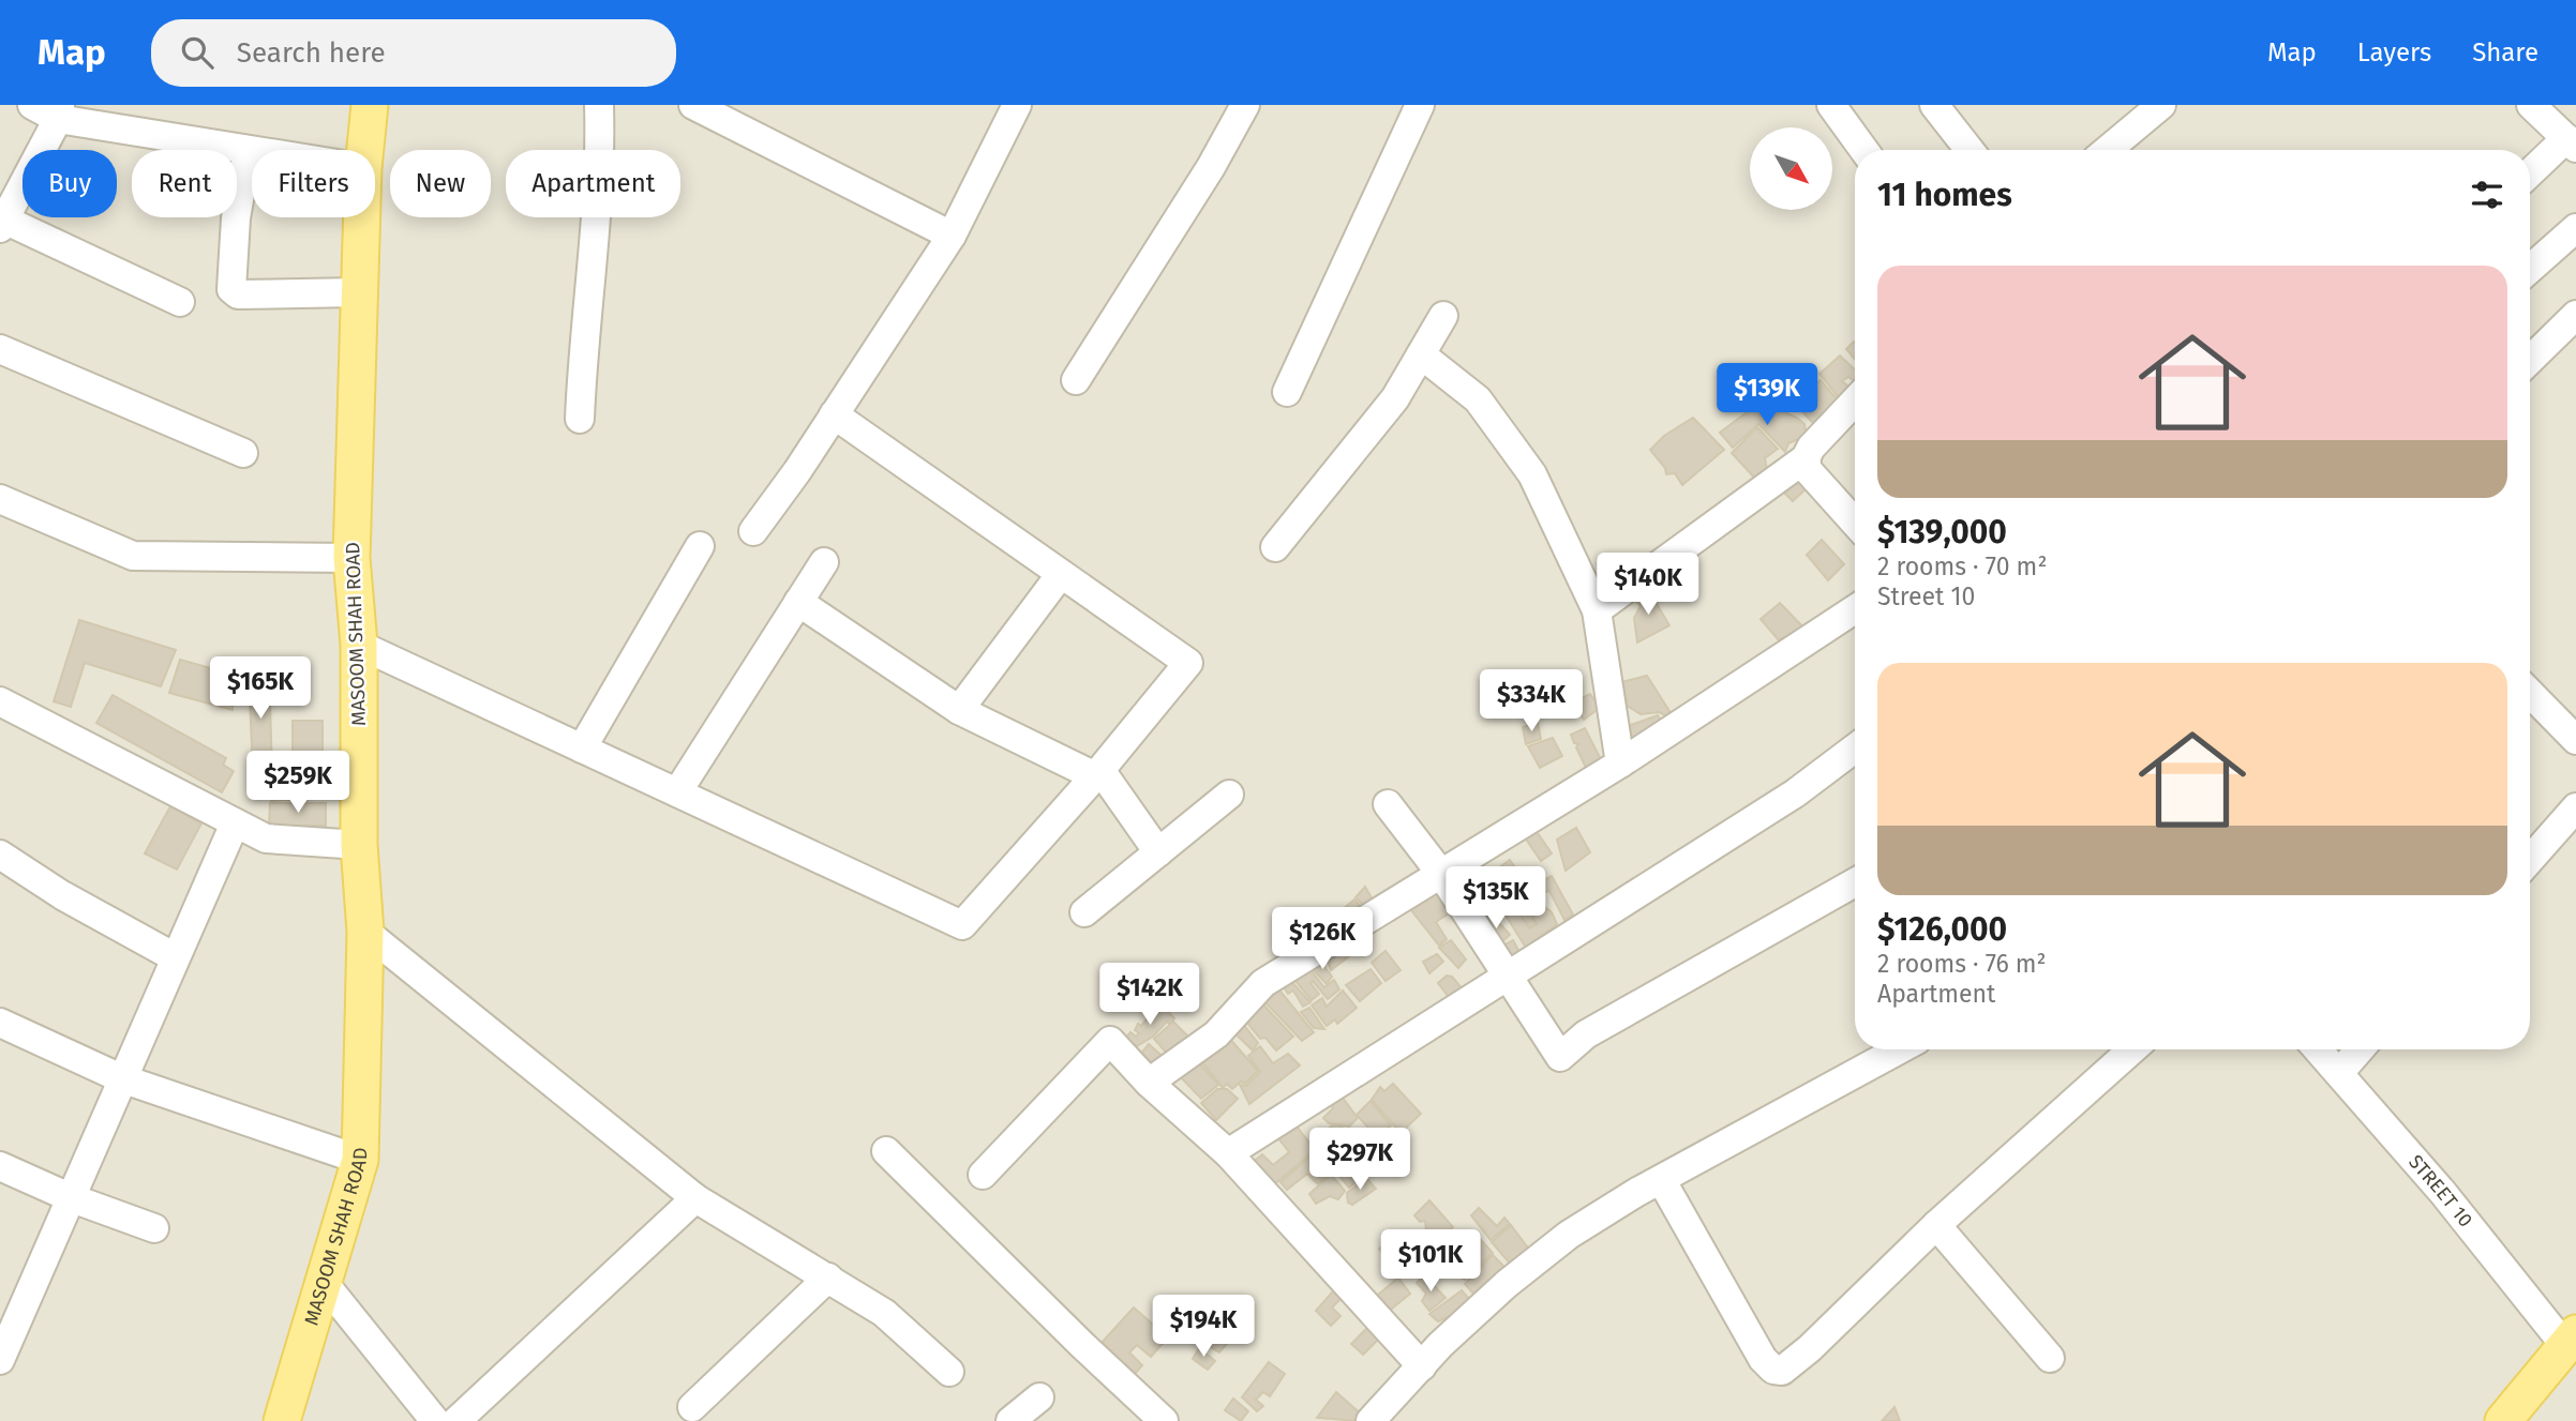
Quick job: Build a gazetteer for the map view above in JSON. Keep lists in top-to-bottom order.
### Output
{
  "streets": {
    "main road": ["MASOOM SHAH ROAD"],
    "street": ["STREET 10"]
  },
  "north": "bottom right",
  "page": {
    "header": "Map",
    "search": "Search here",
    "nav": ["Map", "Layers", "Share"],
    "chip": [
      "Buy",
      "Rent",
      "Filters",
      "New",
      "Apartment"
    ],
    "heading": "11 homes",
    "list": [
      {
        "name": "$139,000",
        "note": "2 rooms · 70 m² · Street 10"
      },
      {
        "name": "$126,000",
        "note": "2 rooms · 76 m² · Apartment"
      }
    ],
    "price": [
      "$139K",
      "$140K",
      "$165K",
      "$334K",
      "$259K",
      "$135K",
      "$126K",
      "$142K",
      "$297K",
      "$101K",
      "$194K"
    ]
  }
}
